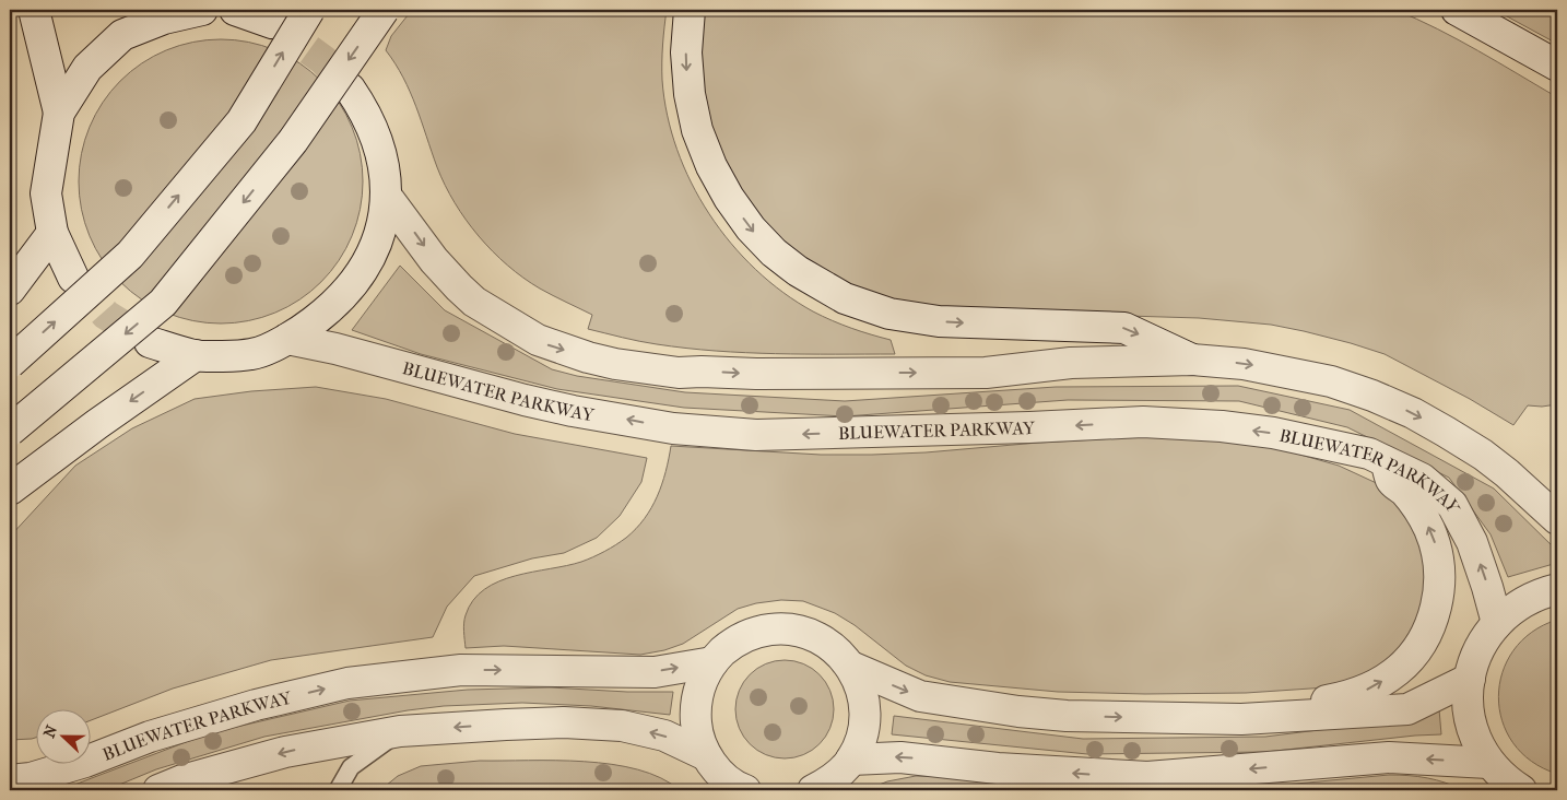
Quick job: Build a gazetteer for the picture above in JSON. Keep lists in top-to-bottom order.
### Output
{
  "streets": {
    "street": ["BLUEWATER PARKWAY"]
  },
  "north": "left"
}
